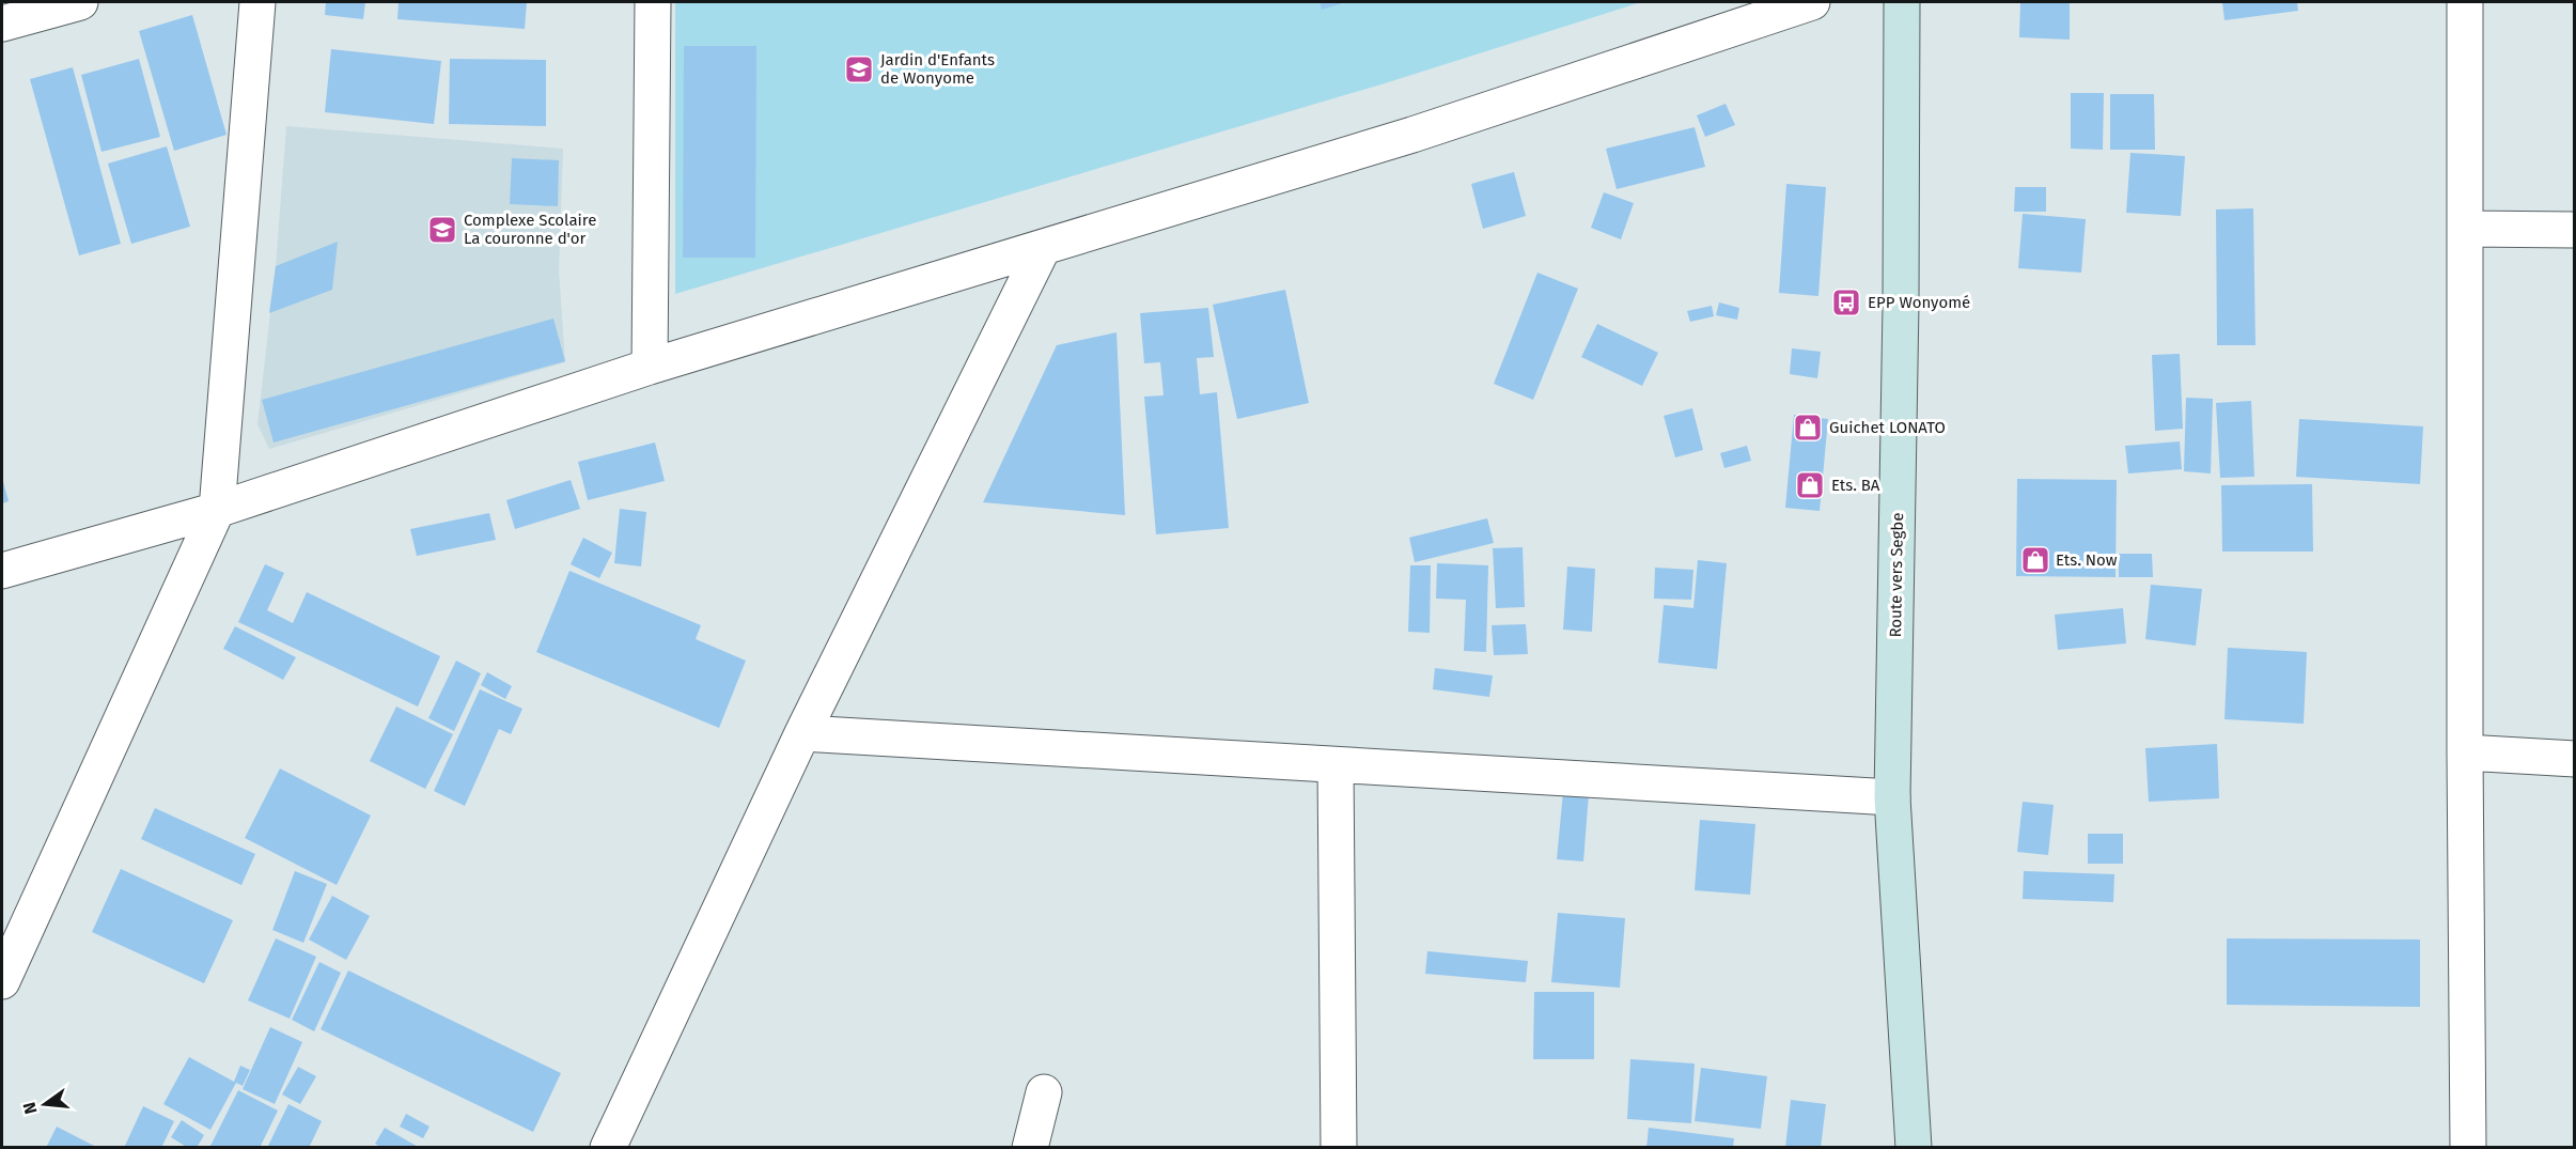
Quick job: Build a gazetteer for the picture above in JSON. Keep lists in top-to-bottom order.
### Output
{
  "streets": {
    "main road": ["Route vers Segbe"]
  },
  "places": {
    "school or university": ["Jardin d'Enfants de Wonyome", "Complexe Scolaire La couronne d'or"],
    "bus stop": ["EPP Wonyomé"],
    "shop": ["Guichet LONATO", "Ets. BA", "Ets. Now"]
  },
  "north": "left"
}
